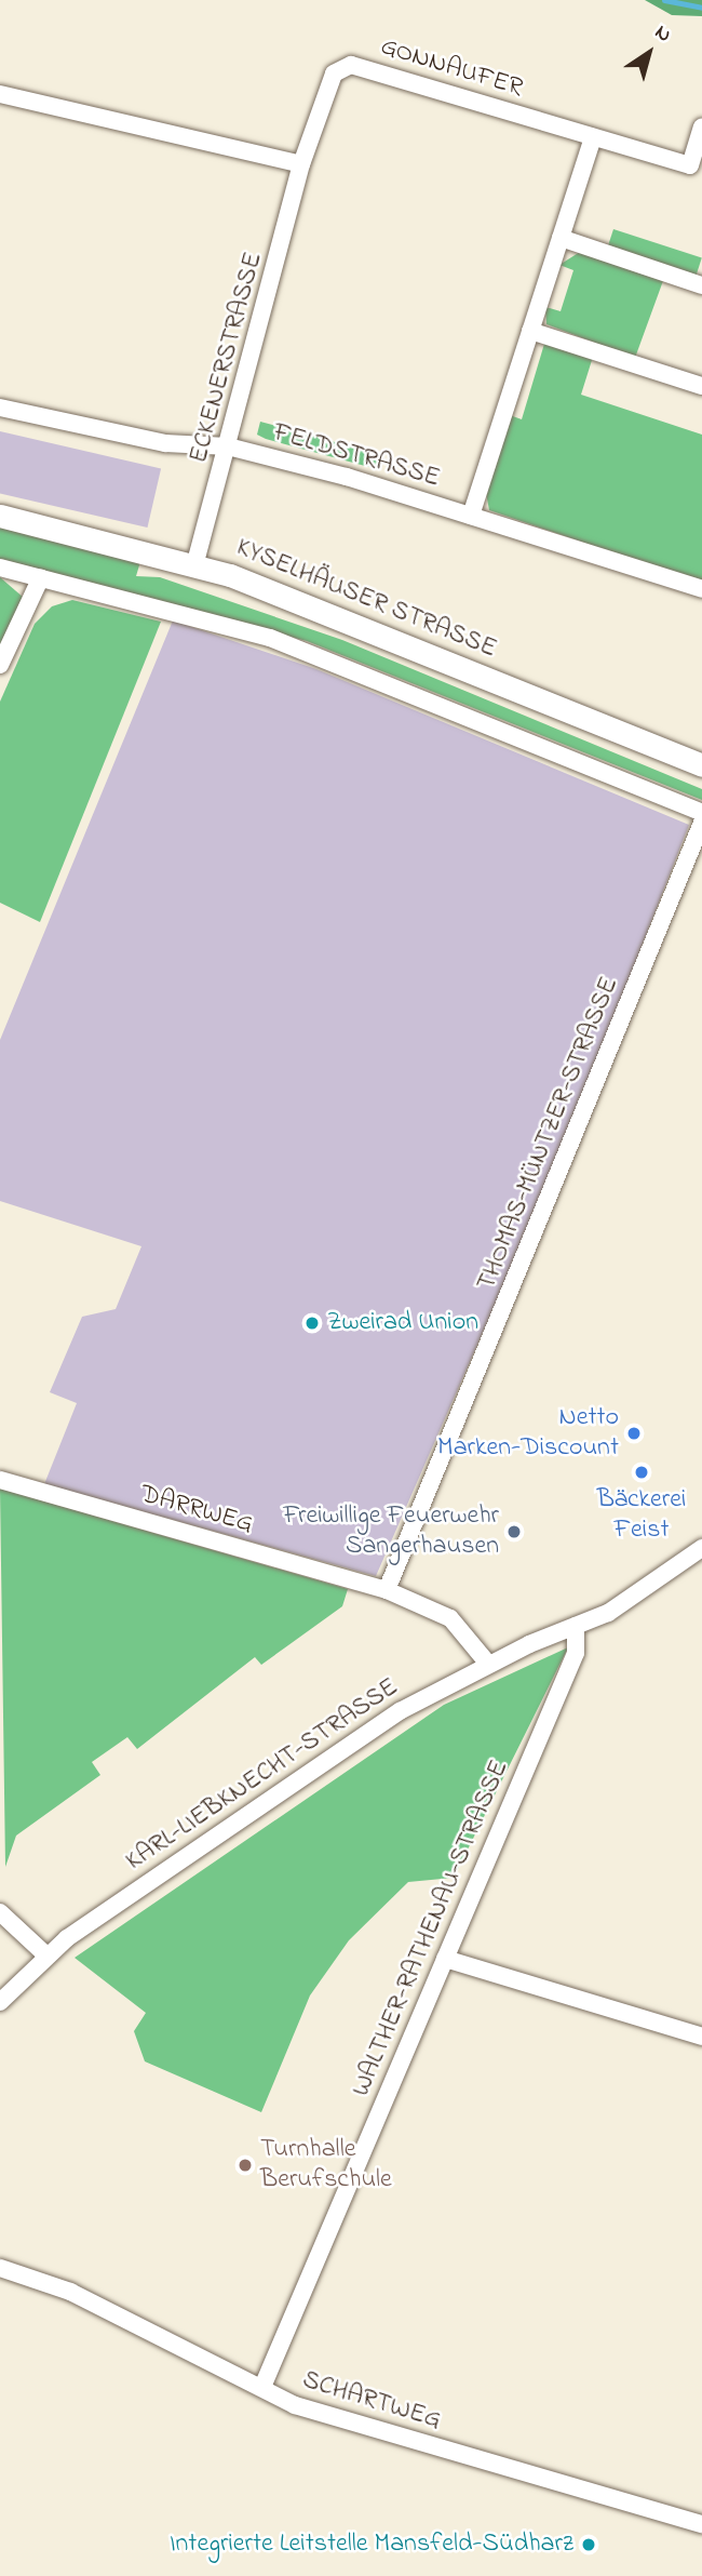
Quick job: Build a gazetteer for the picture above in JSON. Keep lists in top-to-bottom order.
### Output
{
  "streets": {
    "main road": ["KYSELHÄUSER STRASSE"],
    "street": [
      "GONNAUFER",
      "ECKENERSTRASSE",
      "FELDSTRASSE",
      "THOMAS-MÜNTZER-STRASSE",
      "DARRWEG",
      "KARL-LIEBKNECHT-STRASSE",
      "WALTHER-RATHENAU-STRASSE",
      "SCHARTWEG"
    ]
  },
  "crossings": [
    ["GONNAUFER", "ECKENERSTRASSE"],
    ["ECKENERSTRASSE", "FELDSTRASSE"],
    ["ECKENERSTRASSE", "KYSELHÄUSER STRASSE"],
    ["THOMAS-MÜNTZER-STRASSE", "DARRWEG"],
    ["DARRWEG", "KARL-LIEBKNECHT-STRASSE"],
    ["KARL-LIEBKNECHT-STRASSE", "WALTHER-RATHENAU-STRASSE"],
    ["WALTHER-RATHENAU-STRASSE", "SCHARTWEG"]
  ],
  "places": [
    "Zweirad Union",
    "Netto Marken-Discount",
    "Bäckerei Feist",
    "Freiwillige Feuerwehr Sangerhausen",
    "Turnhalle Berufschule",
    "Integrierte Leitstelle Mansfeld-Südharz"
  ],
  "north": "top right"
}
